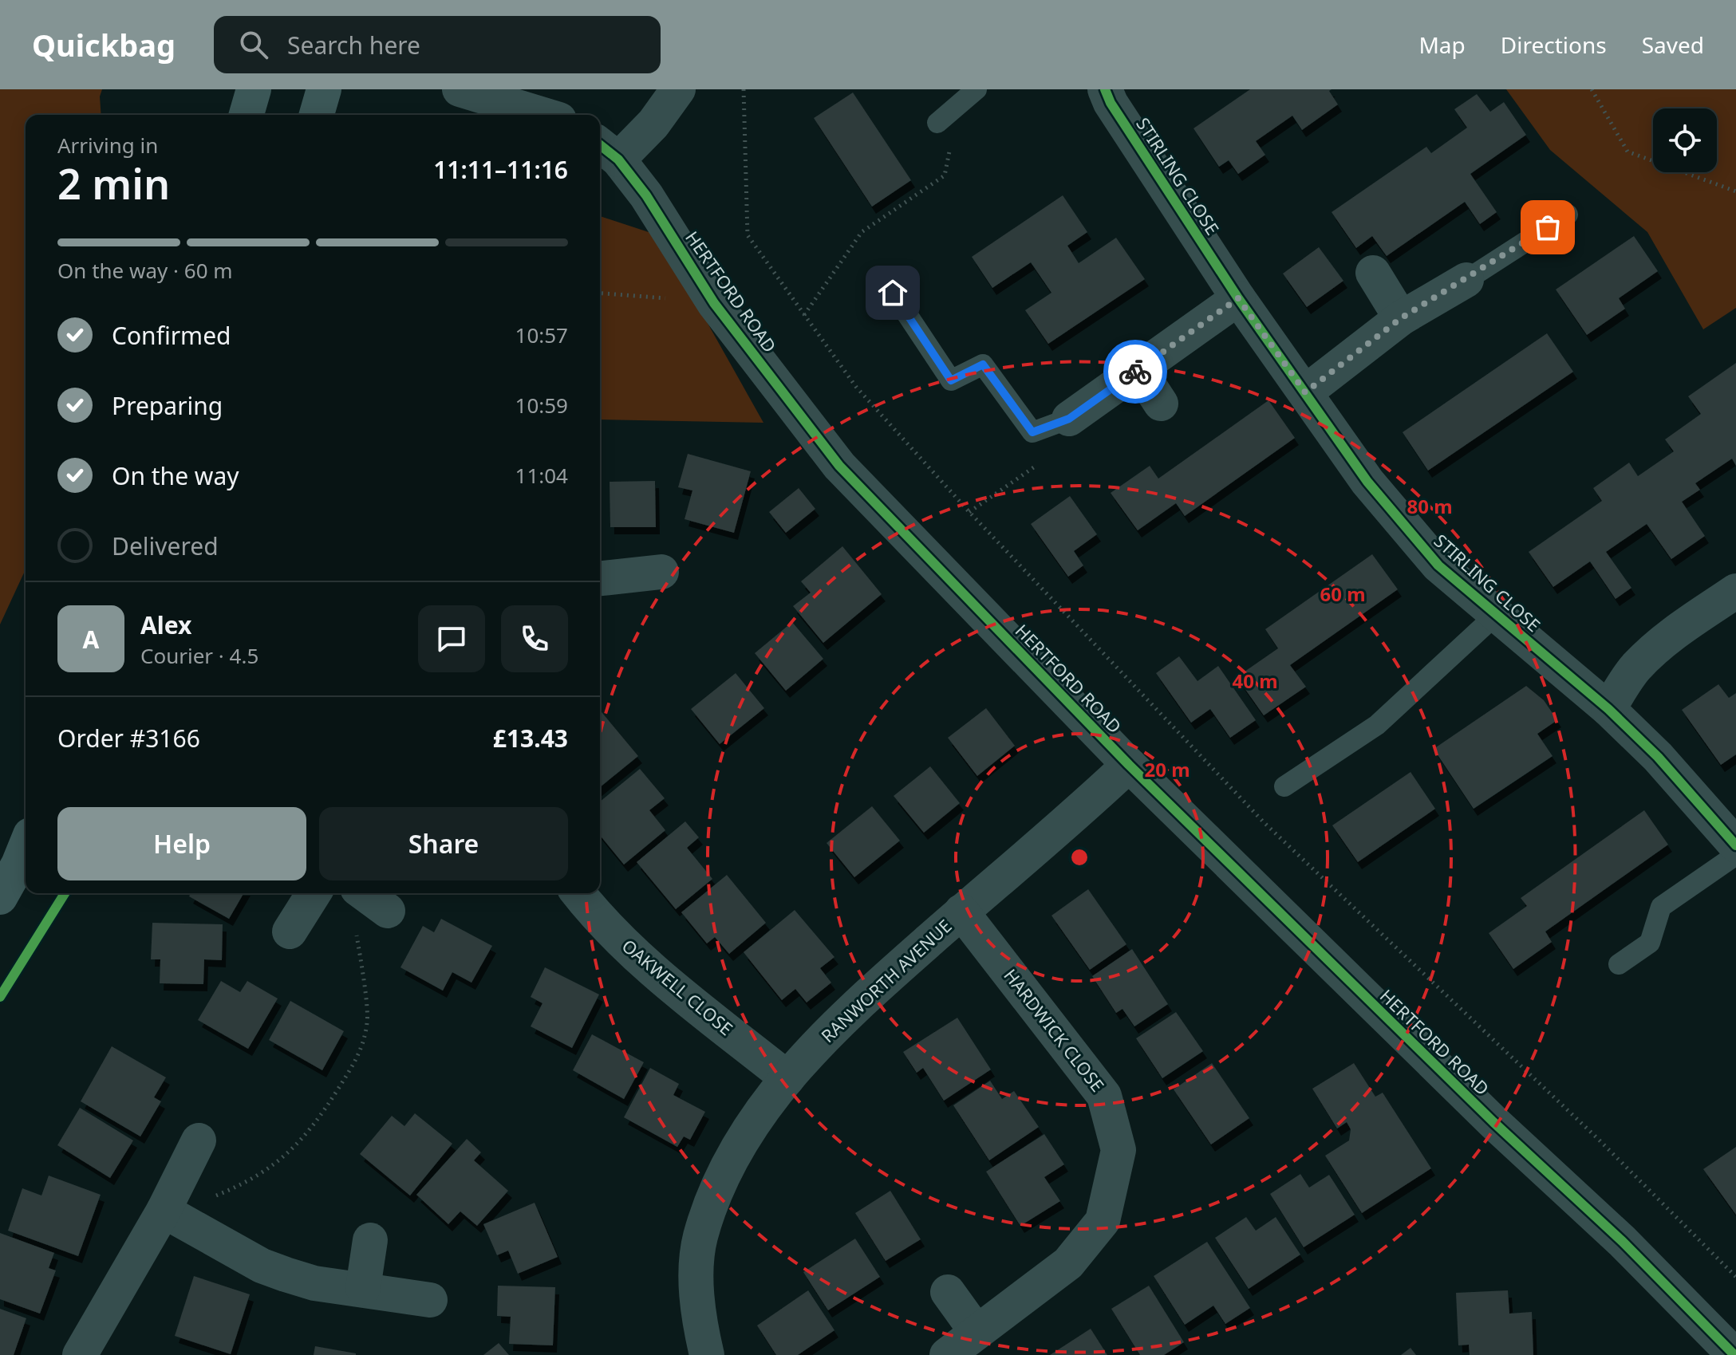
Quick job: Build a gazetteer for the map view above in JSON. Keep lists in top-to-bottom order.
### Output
{
  "streets": {
    "street": [
      "STIRLING CLOSE",
      "HERTFORD ROAD",
      "RANWORTH AVENUE",
      "OAKWELL CLOSE",
      "HARDWICK CLOSE"
    ]
  },
  "crossings": [
    ["HERTFORD ROAD", "RANWORTH AVENUE"],
    ["RANWORTH AVENUE", "OAKWELL CLOSE"],
    ["RANWORTH AVENUE", "HARDWICK CLOSE"]
  ],
  "page": {
    "header": "Quickbag",
    "search": "Search here",
    "nav": ["Map", "Directions", "Saved"],
    "heading": ["2 min", "Arriving in", "11:11–11:16"],
    "panel": [
      "Alex",
      "Courier · 4.5",
      "Order #3166",
      "£13.43"
    ],
    "bar": "On the way · 60 m",
    "list": [
      ["Confirmed", "10:57"],
      ["Preparing", "10:59"],
      ["On the way", "11:04"],
      "Delivered"
    ],
    "round": "A",
    "buttons": ["Help", "Share"]
  },
  "rings": [
    "80 m",
    "60 m",
    "40 m",
    "20 m"
  ]
}
